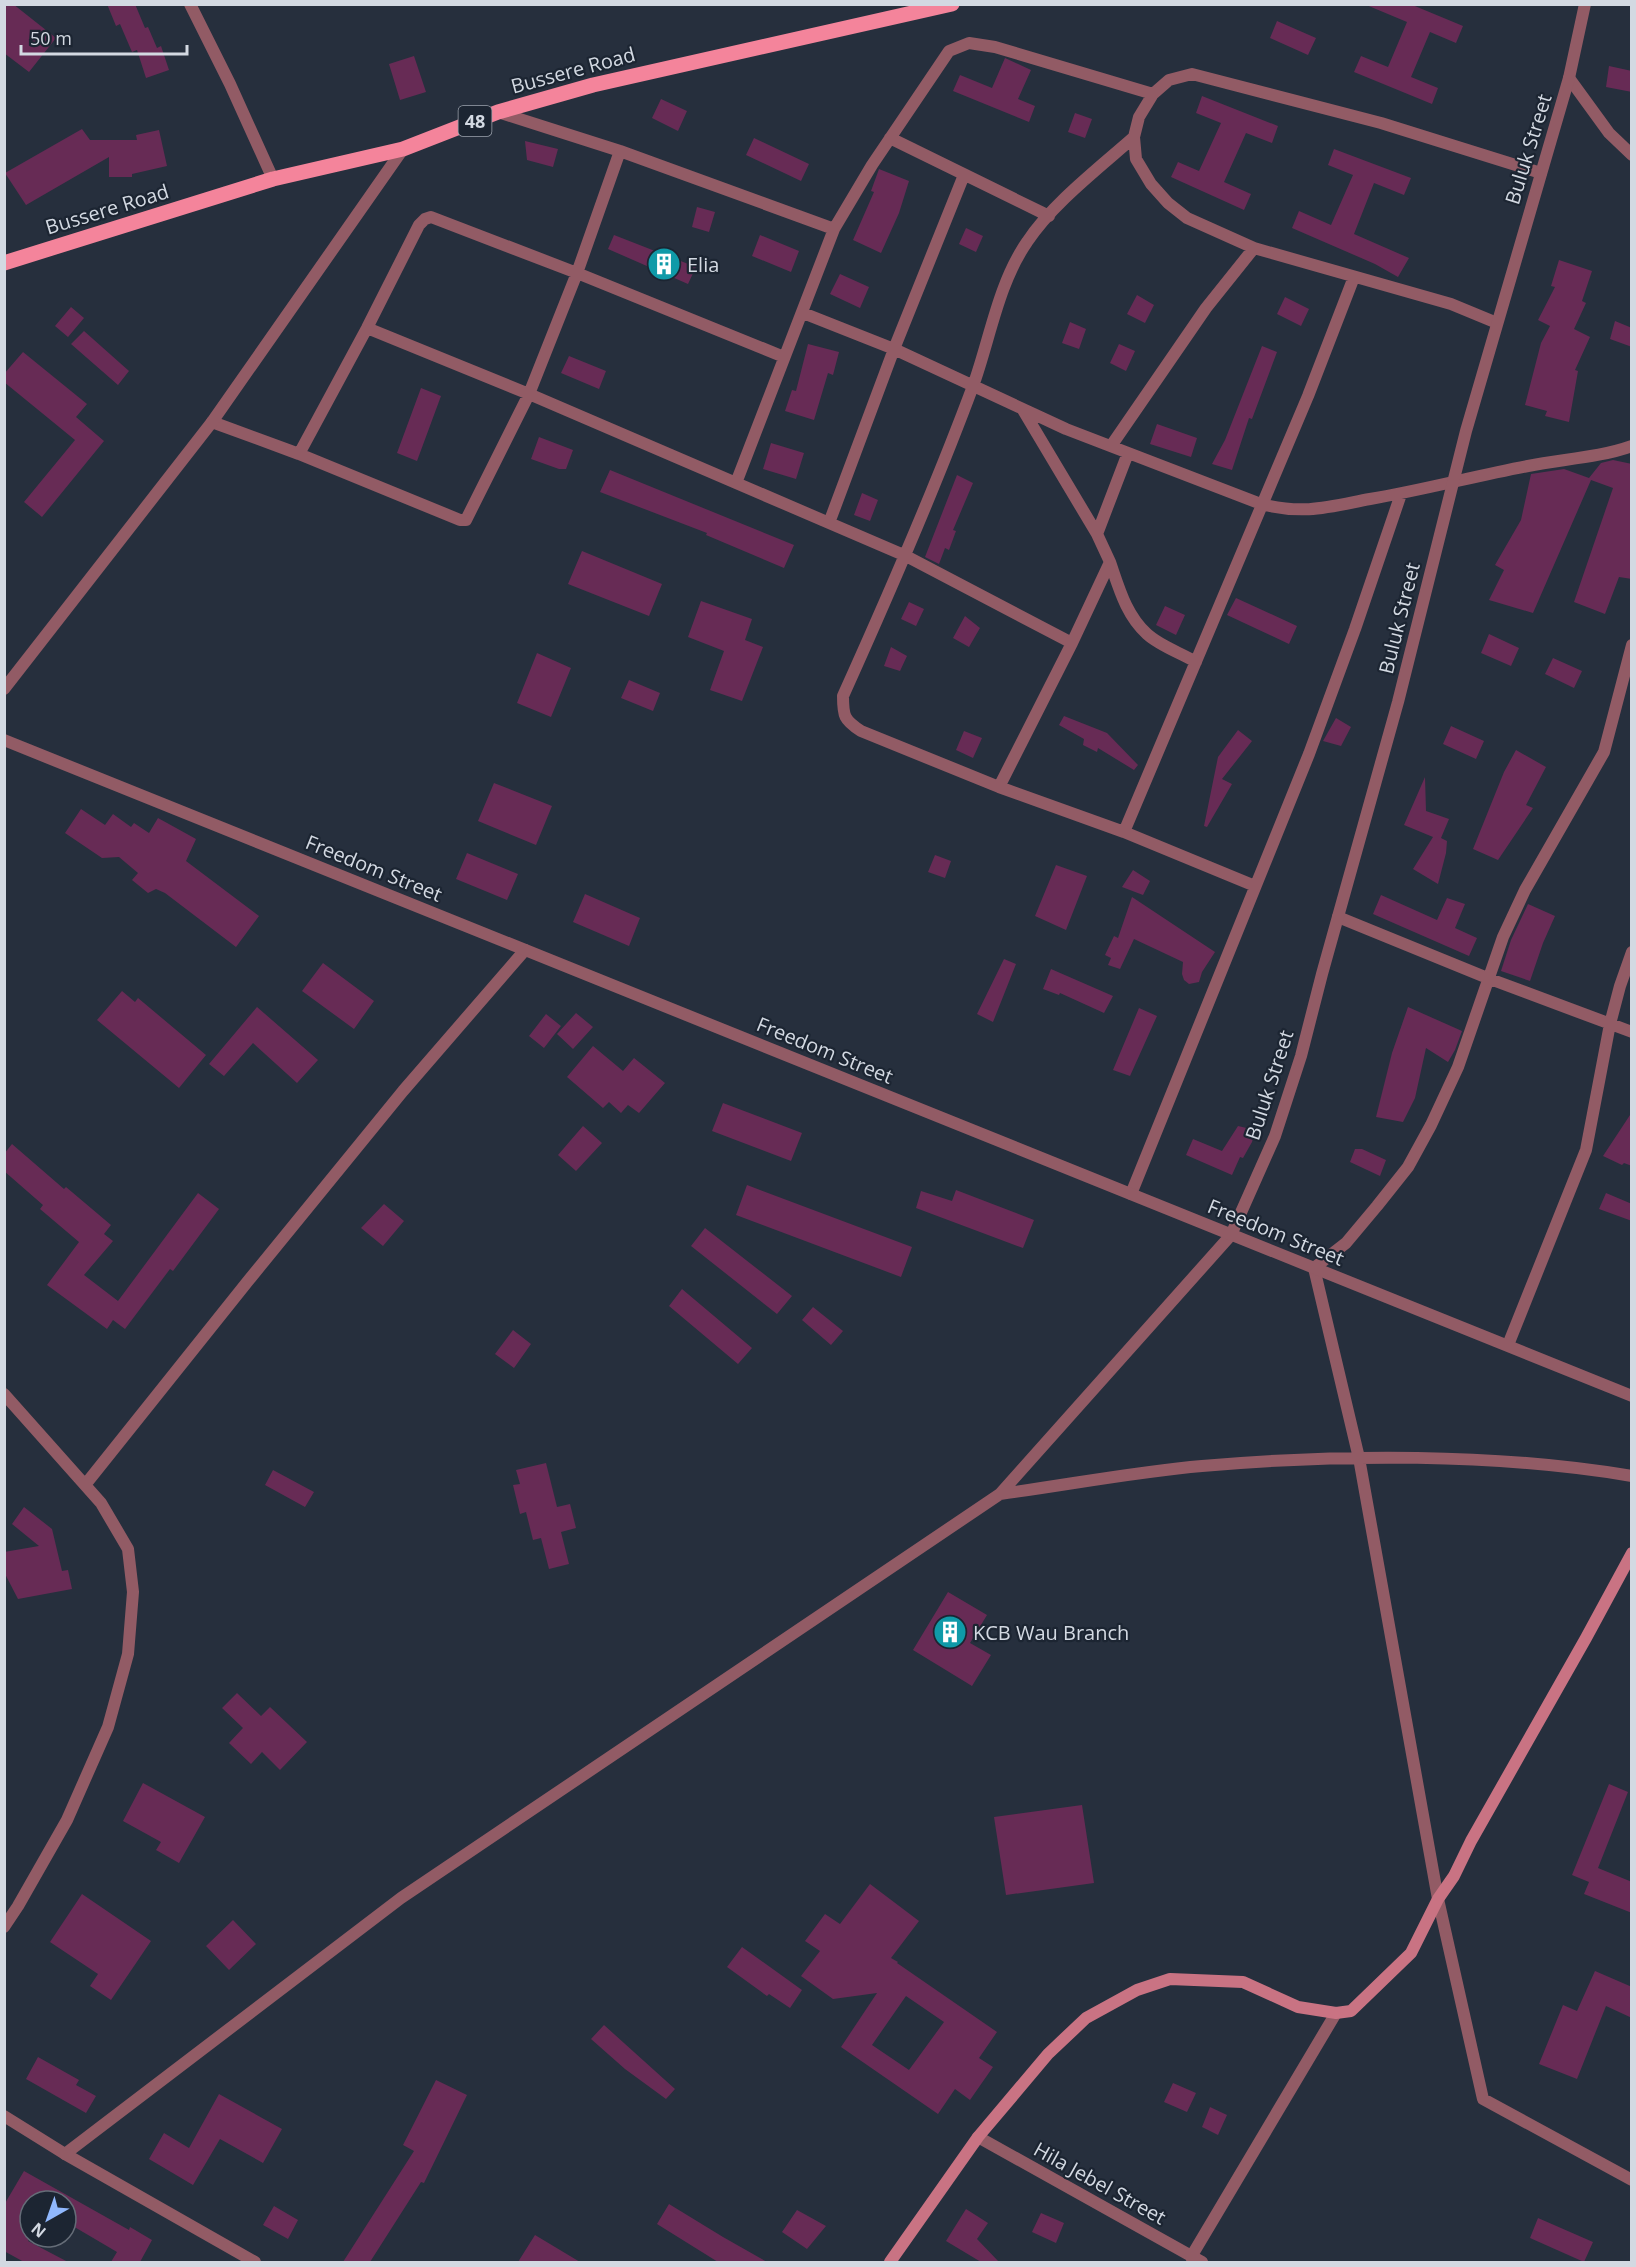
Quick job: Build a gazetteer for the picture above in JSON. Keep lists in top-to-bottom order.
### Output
{
  "streets": {
    "main road": ["Bussere Road", "48"],
    "street": ["Buluk Street", "Freedom Street", "Hila Jebel Street"]
  },
  "crossings": [
    ["Buluk Street", "Freedom Street"]
  ],
  "places": {
    "building": ["Elia", "KCB Wau Branch"]
  },
  "scale_bar": "50 m",
  "north": "bottom left"
}
